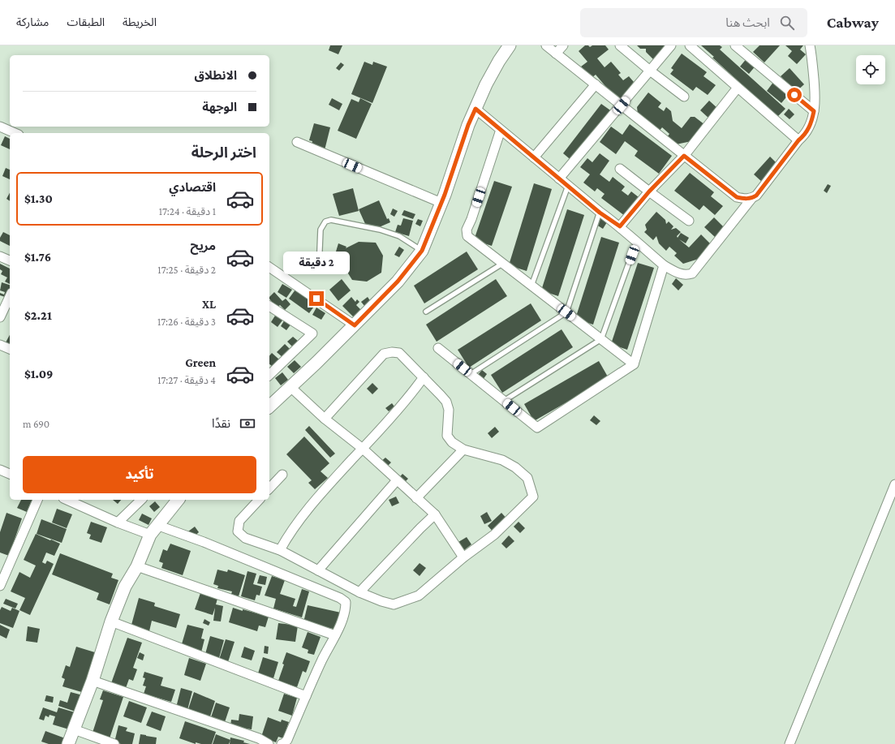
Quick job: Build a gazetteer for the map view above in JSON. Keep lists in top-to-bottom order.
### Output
{
  "page": {
    "header": "Cabway",
    "search": "ابحث هنا",
    "nav": ["الخريطة", "الطبقات", "مشاركة"],
    "banner": ["الانطلاق", "الوجهة"],
    "heading": "اختر الرحلة",
    "list": [
      {
        "name": "اقتصادي",
        "note": "1 دقيقة · 17:24",
        "value": "$1.30"
      },
      {
        "name": "مريح",
        "note": "2 دقيقة · 17:25",
        "value": "$1.76"
      },
      {
        "name": "XL",
        "note": "3 دقيقة · 17:26",
        "value": "$2.21"
      },
      {
        "name": "Green",
        "note": "4 دقيقة · 17:27",
        "value": "$1.09"
      }
    ],
    "bubble": "2 دقيقة",
    "pay": ["نقدًا", "690 m"],
    "buttons": "تأكيد"
  }
}
